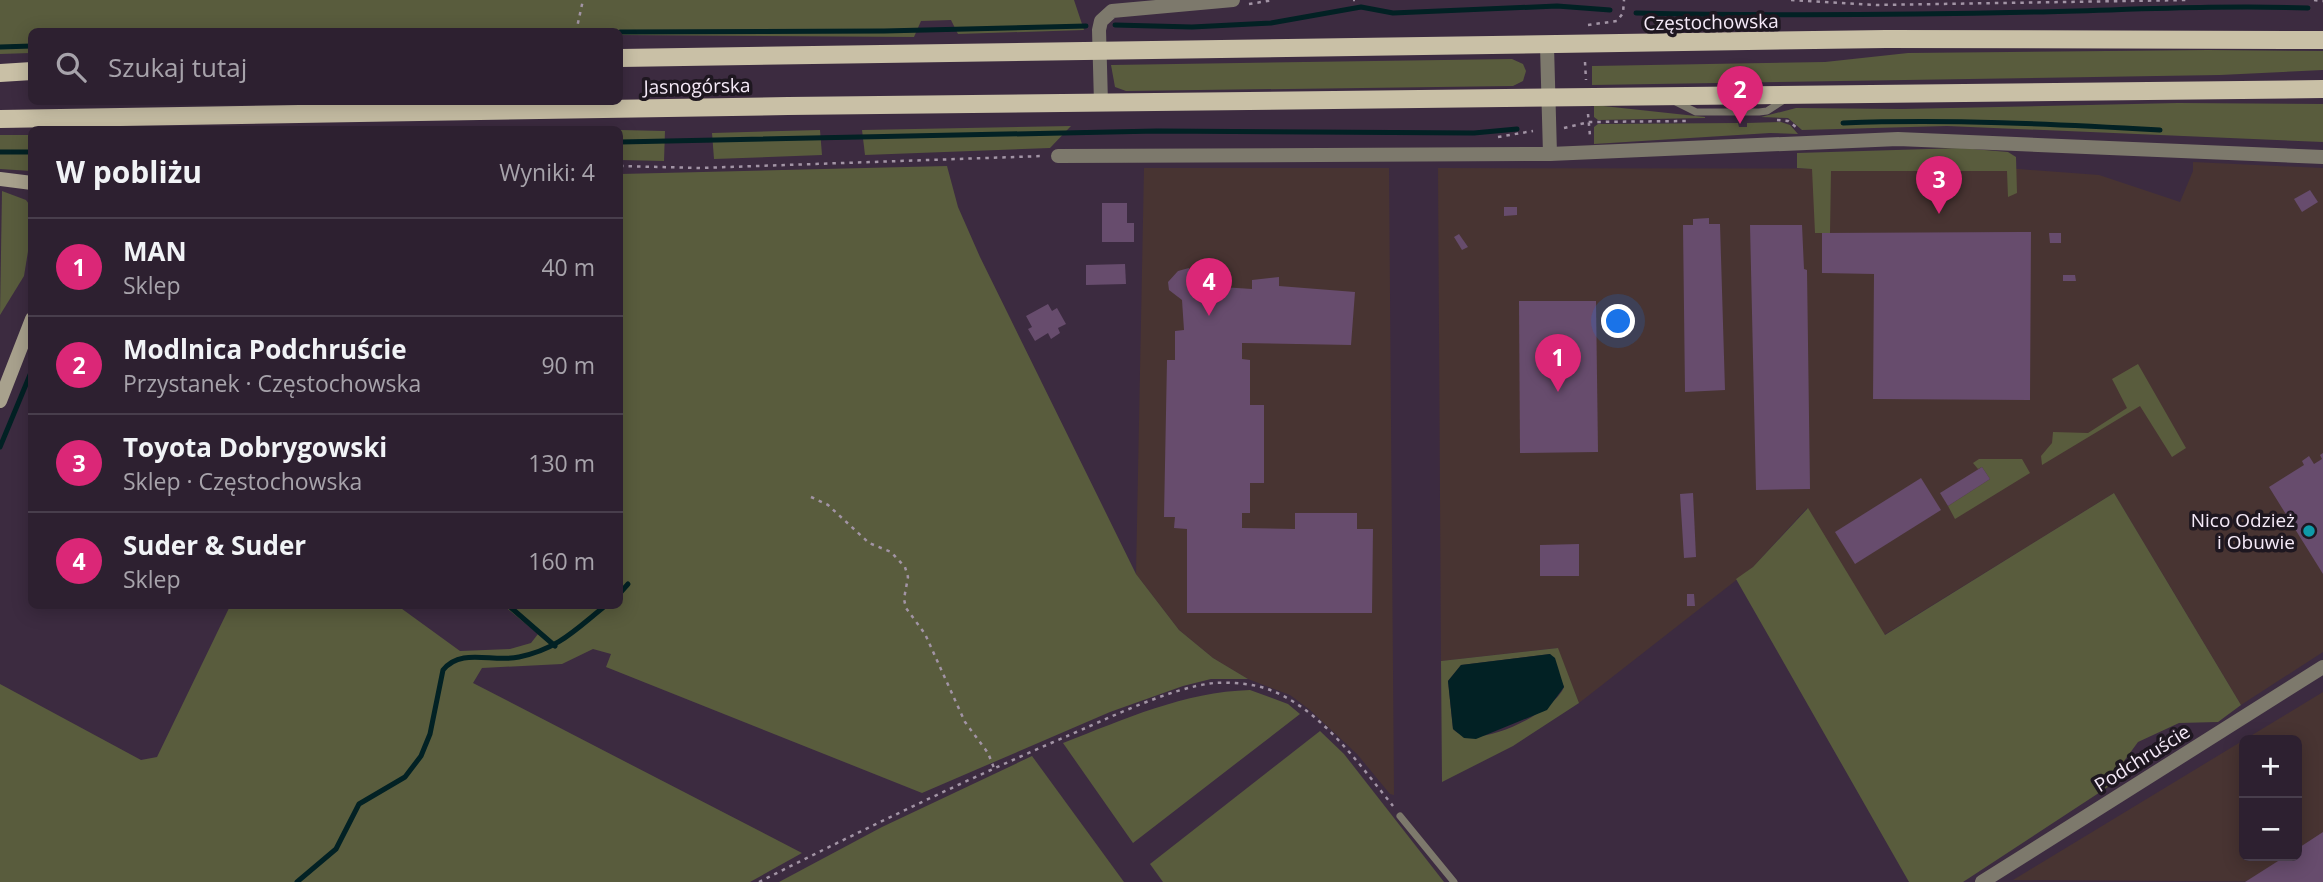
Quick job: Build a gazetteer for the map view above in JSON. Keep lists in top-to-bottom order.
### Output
{
  "streets": {
    "main road": ["Częstochowska", "Jasnogórska"],
    "street": ["Podchruście"]
  },
  "crossings": [
    ["Częstochowska", "Jasnogórska"]
  ],
  "places": ["Nico Odzież i Obuwie"],
  "page": {
    "search": "Szukaj tutaj",
    "pins": [
      "2",
      "3",
      "4",
      "1"
    ],
    "heading": ["W pobliżu", "Wyniki: 4"],
    "list": [
      {
        "mark": "1",
        "name": "MAN",
        "note": "Sklep",
        "value": "40 m"
      },
      {
        "mark": "2",
        "name": "Modlnica Podchruście",
        "note": "Przystanek · Częstochowska",
        "value": "90 m"
      },
      {
        "mark": "3",
        "name": "Toyota Dobrygowski",
        "note": "Sklep · Częstochowska",
        "value": "130 m"
      },
      {
        "mark": "4",
        "name": "Suder & Suder",
        "note": "Sklep",
        "value": "160 m"
      }
    ],
    "map_buttons": ["+", "−"]
  }
}
